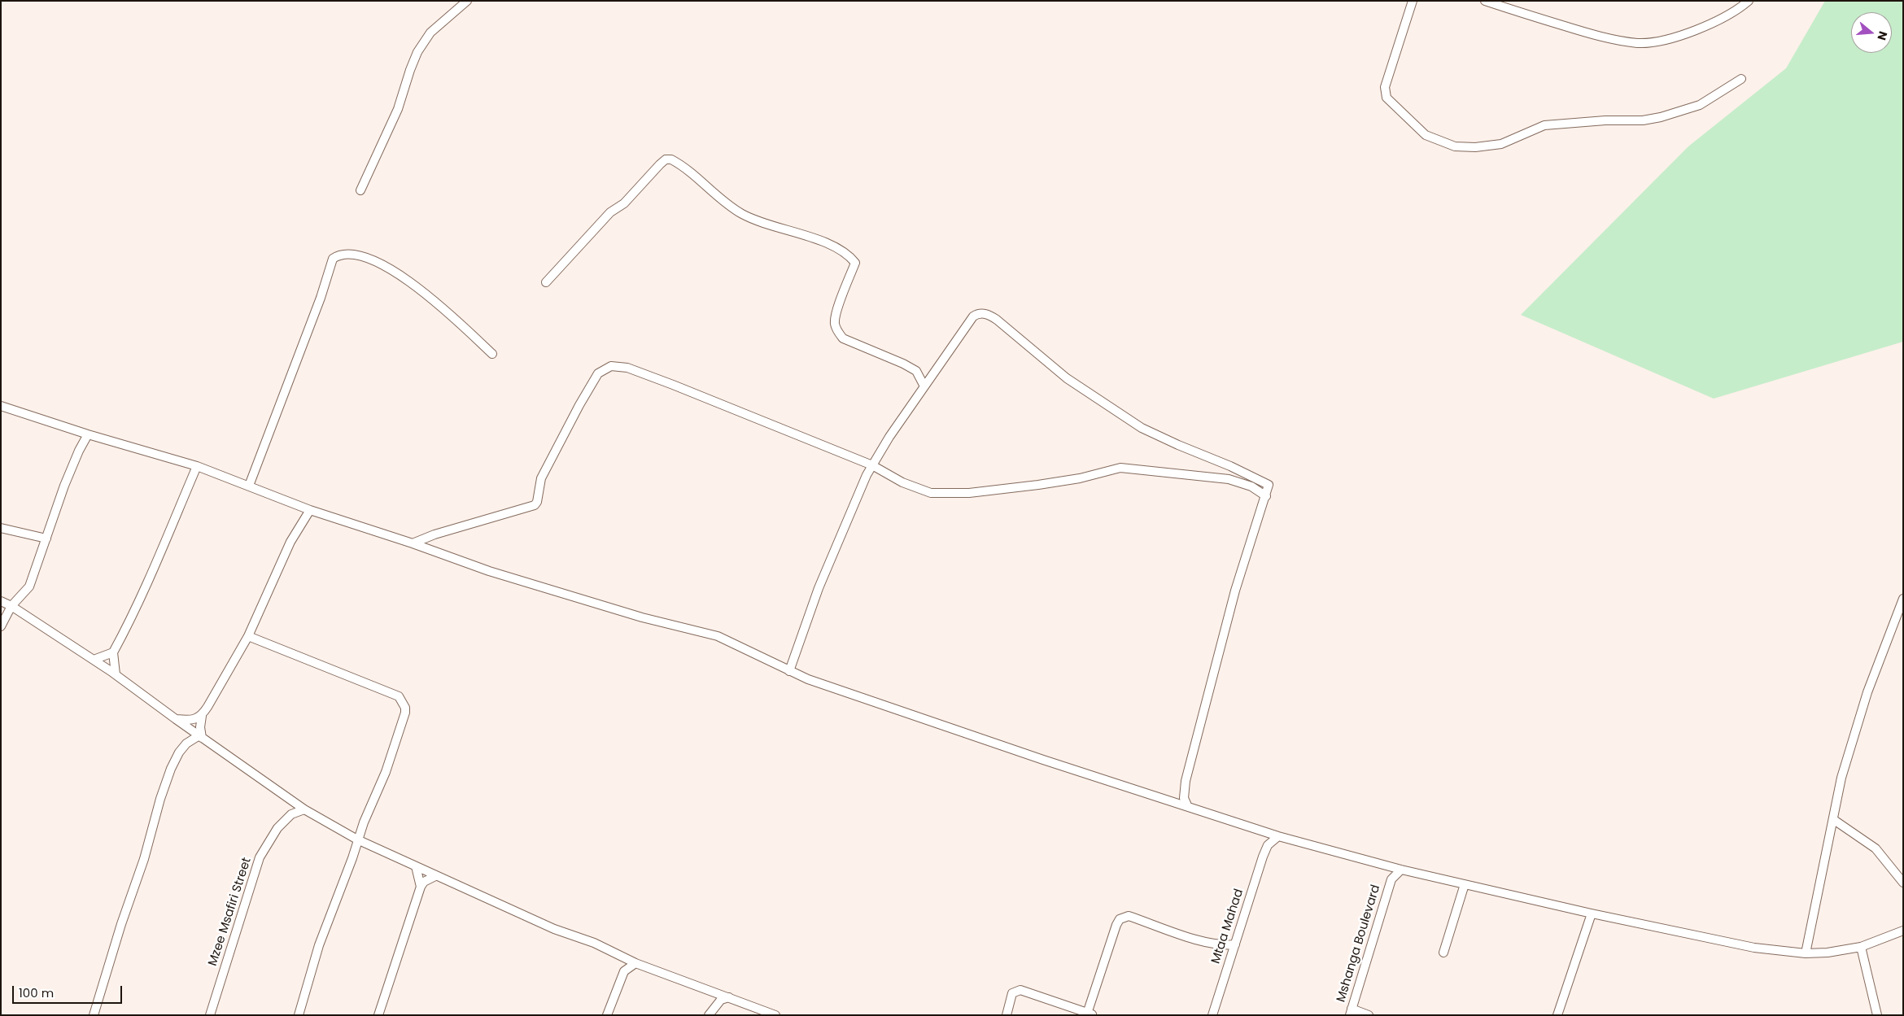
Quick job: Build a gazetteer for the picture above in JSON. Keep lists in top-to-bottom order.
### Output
{
  "streets": {
    "street": ["Mzee Msafiri Street", "Mtaa Mahad", "Mshanga Boulevard"]
  },
  "scale_bar": "100 m",
  "north": "right"
}
